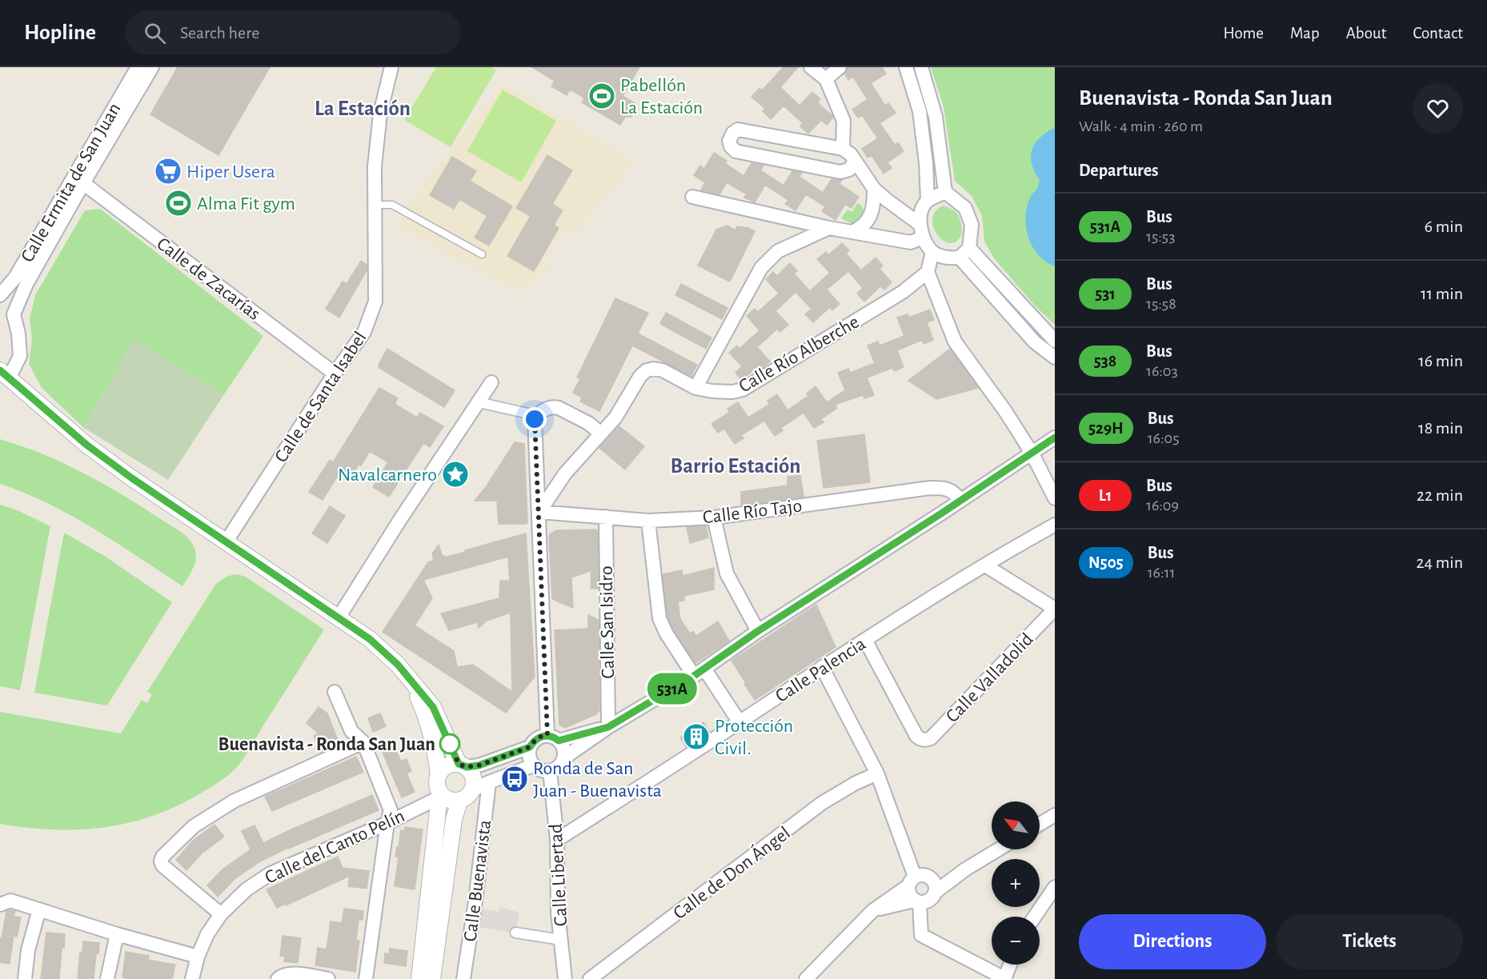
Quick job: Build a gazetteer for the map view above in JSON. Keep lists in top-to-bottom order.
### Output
{
  "streets": {
    "street": [
      "Calle Ermita de San Juan",
      "Calle de Zacarías",
      "Calle Río Alberche",
      "Calle de Santa Isabel",
      "Calle Río Tajo",
      "Calle San Isidro",
      "Calle Palencia",
      "Calle Valladolid",
      "Calle del Canto Pelín",
      "Calle de Don Ángel",
      "Calle Libertad",
      "Calle Buenavista"
    ]
  },
  "crossings": [
    ["Calle Ermita de San Juan", "Calle de Zacarías"],
    ["Calle de Zacarías", "Calle de Santa Isabel"],
    ["Calle Río Alberche", "Calle Río Tajo"],
    ["Calle Río Tajo", "Calle San Isidro"],
    ["Calle Palencia", "Calle Valladolid"],
    ["Calle Palencia", "Calle Libertad"],
    ["Calle del Canto Pelín", "Calle Buenavista"]
  ],
  "districts": ["La Estación", "Barrio Estación"],
  "places": {
    "sports": ["Pabellón La Estación", "Alma Fit gym"],
    "supermarket": ["Hiper Usera"],
    "place": ["Navalcarnero"],
    "building": ["Protección Civil."],
    "other": ["Buenavista - Ronda San Juan"],
    "bus stop": ["Ronda de San Juan - Buenavista"]
  },
  "lines": ["bus line 531A"],
  "north": "top left",
  "page": {
    "header": "Hopline",
    "search": "Search here",
    "nav": [
      "Home",
      "Map",
      "About",
      "Contact"
    ],
    "on_map": "531A",
    "heading": [
      ["Buenavista - Ronda San Juan", "Walk · 4 min · 260 m"],
      "Departures"
    ],
    "list": [
      {
        "mark": "531A",
        "name": "Bus",
        "note": "15:53",
        "value": "6 min"
      },
      {
        "mark": "531",
        "name": "Bus",
        "note": "15:58",
        "value": "11 min"
      },
      {
        "mark": "538",
        "name": "Bus",
        "note": "16:03",
        "value": "16 min"
      },
      {
        "mark": "529H",
        "name": "Bus",
        "note": "16:05",
        "value": "18 min"
      },
      {
        "mark": "L1",
        "name": "Bus",
        "note": "16:09",
        "value": "22 min"
      },
      {
        "mark": "N505",
        "name": "Bus",
        "note": "16:11",
        "value": "24 min"
      }
    ],
    "map_buttons": ["+", "−"],
    "buttons": ["Directions", "Tickets"]
  }
}
